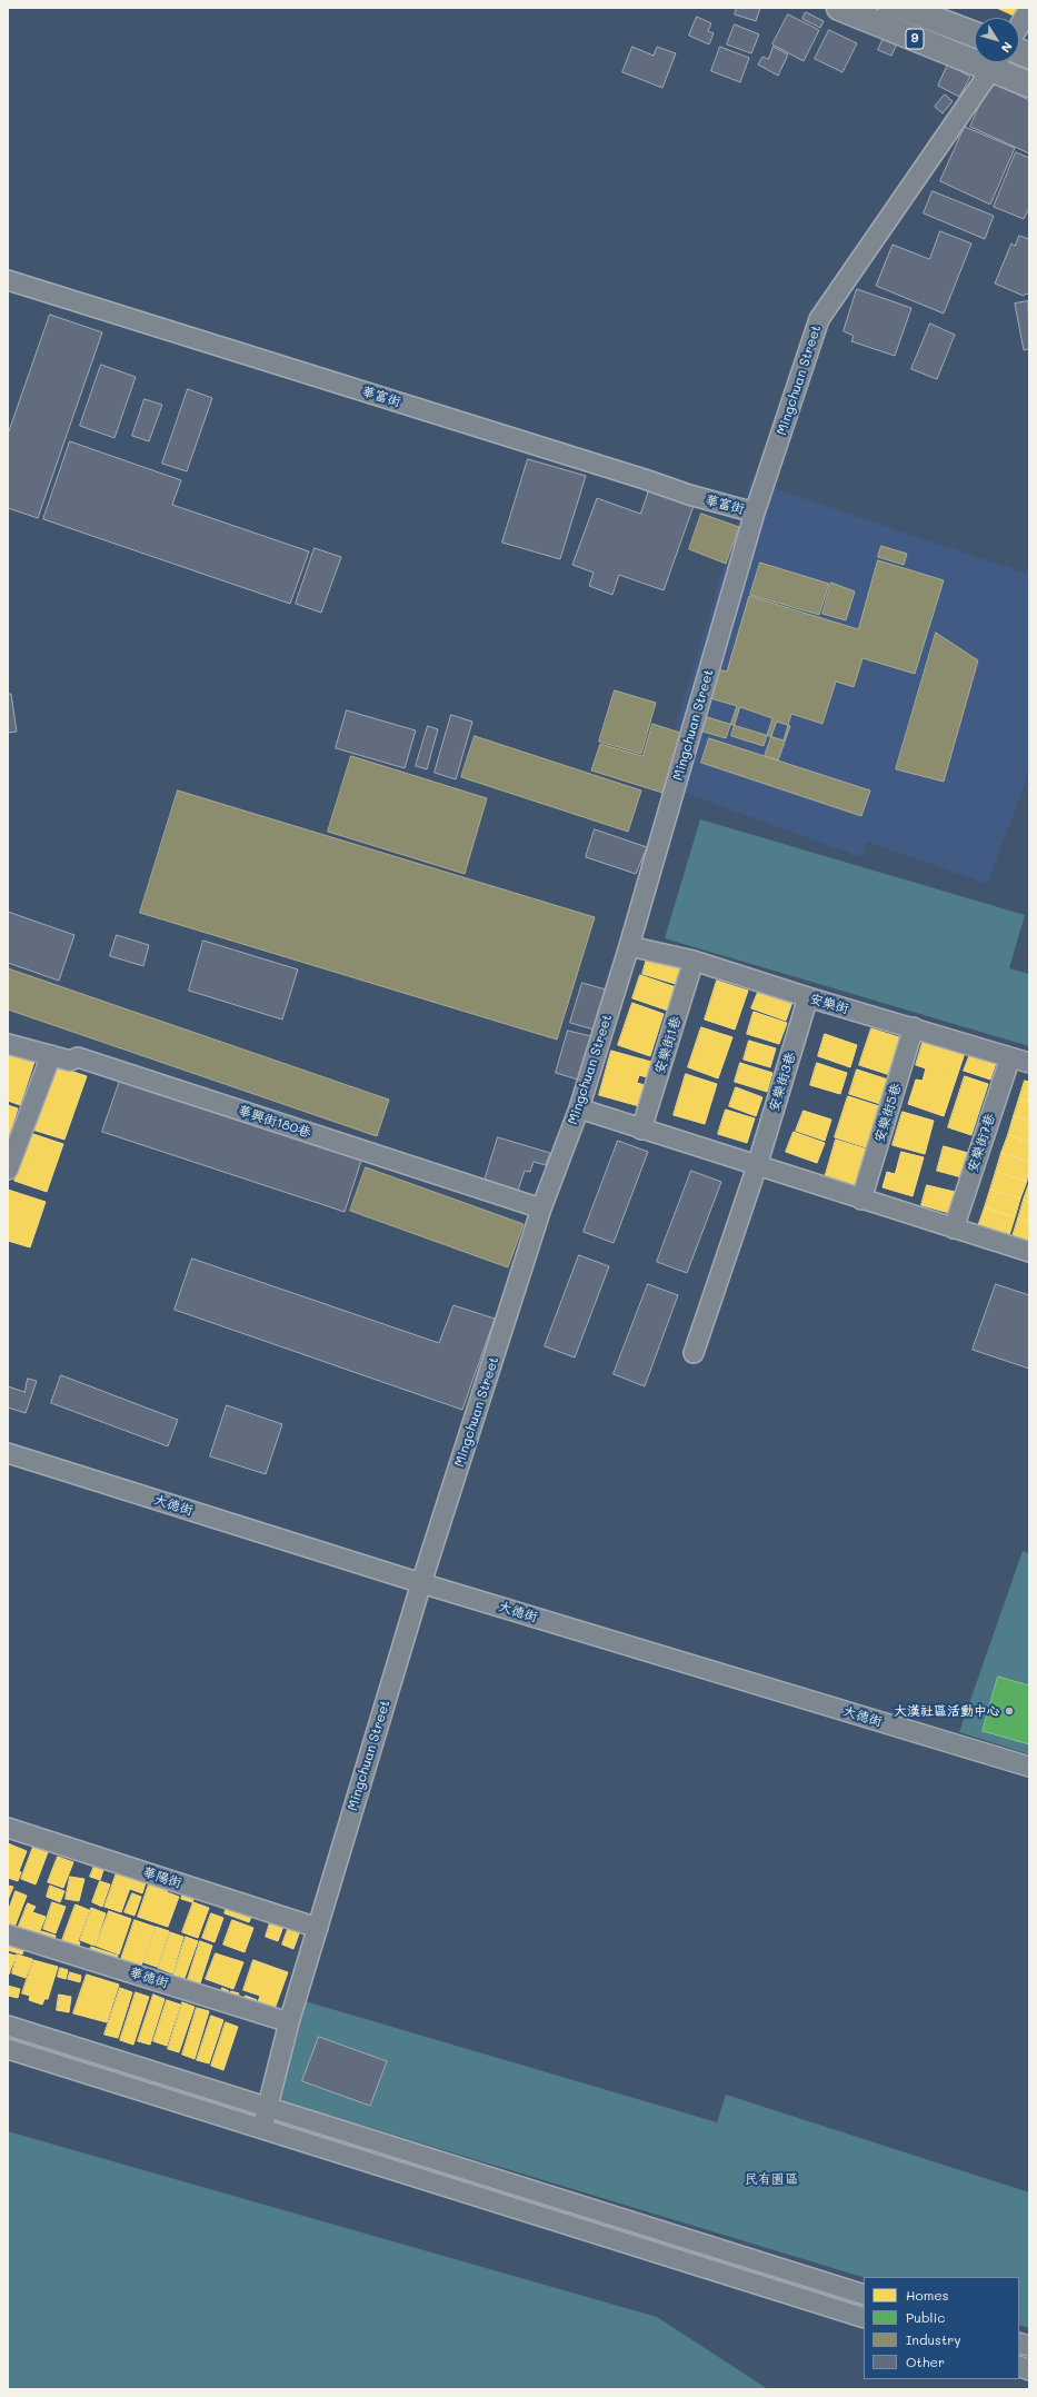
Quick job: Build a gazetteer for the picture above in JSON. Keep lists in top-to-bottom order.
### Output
{
  "streets": {
    "main road": ["9"],
    "street": [
      "Mingchuan Street",
      "華富街",
      "安樂街",
      "安樂街1巷",
      "安樂街3巷",
      "安樂街5巷",
      "華興街180巷",
      "安樂街7巷",
      "大德街",
      "華陽街",
      "華德街"
    ]
  },
  "crossings": [
    ["9", "Mingchuan Street"],
    ["Mingchuan Street", "華富街"],
    ["Mingchuan Street", "安樂街"],
    ["Mingchuan Street", "華興街180巷"],
    ["Mingchuan Street", "大德街"],
    ["Mingchuan Street", "華陽街"],
    ["Mingchuan Street", "華德街"],
    ["安樂街", "安樂街1巷"],
    ["安樂街", "安樂街3巷"],
    ["安樂街", "安樂街5巷"],
    ["安樂街", "安樂街7巷"]
  ],
  "parks": ["民有園區"],
  "places": ["大漢社區活動中心"],
  "legend": [
    "Homes",
    "Public",
    "Industry",
    "Other"
  ],
  "north": "bottom right"
}
